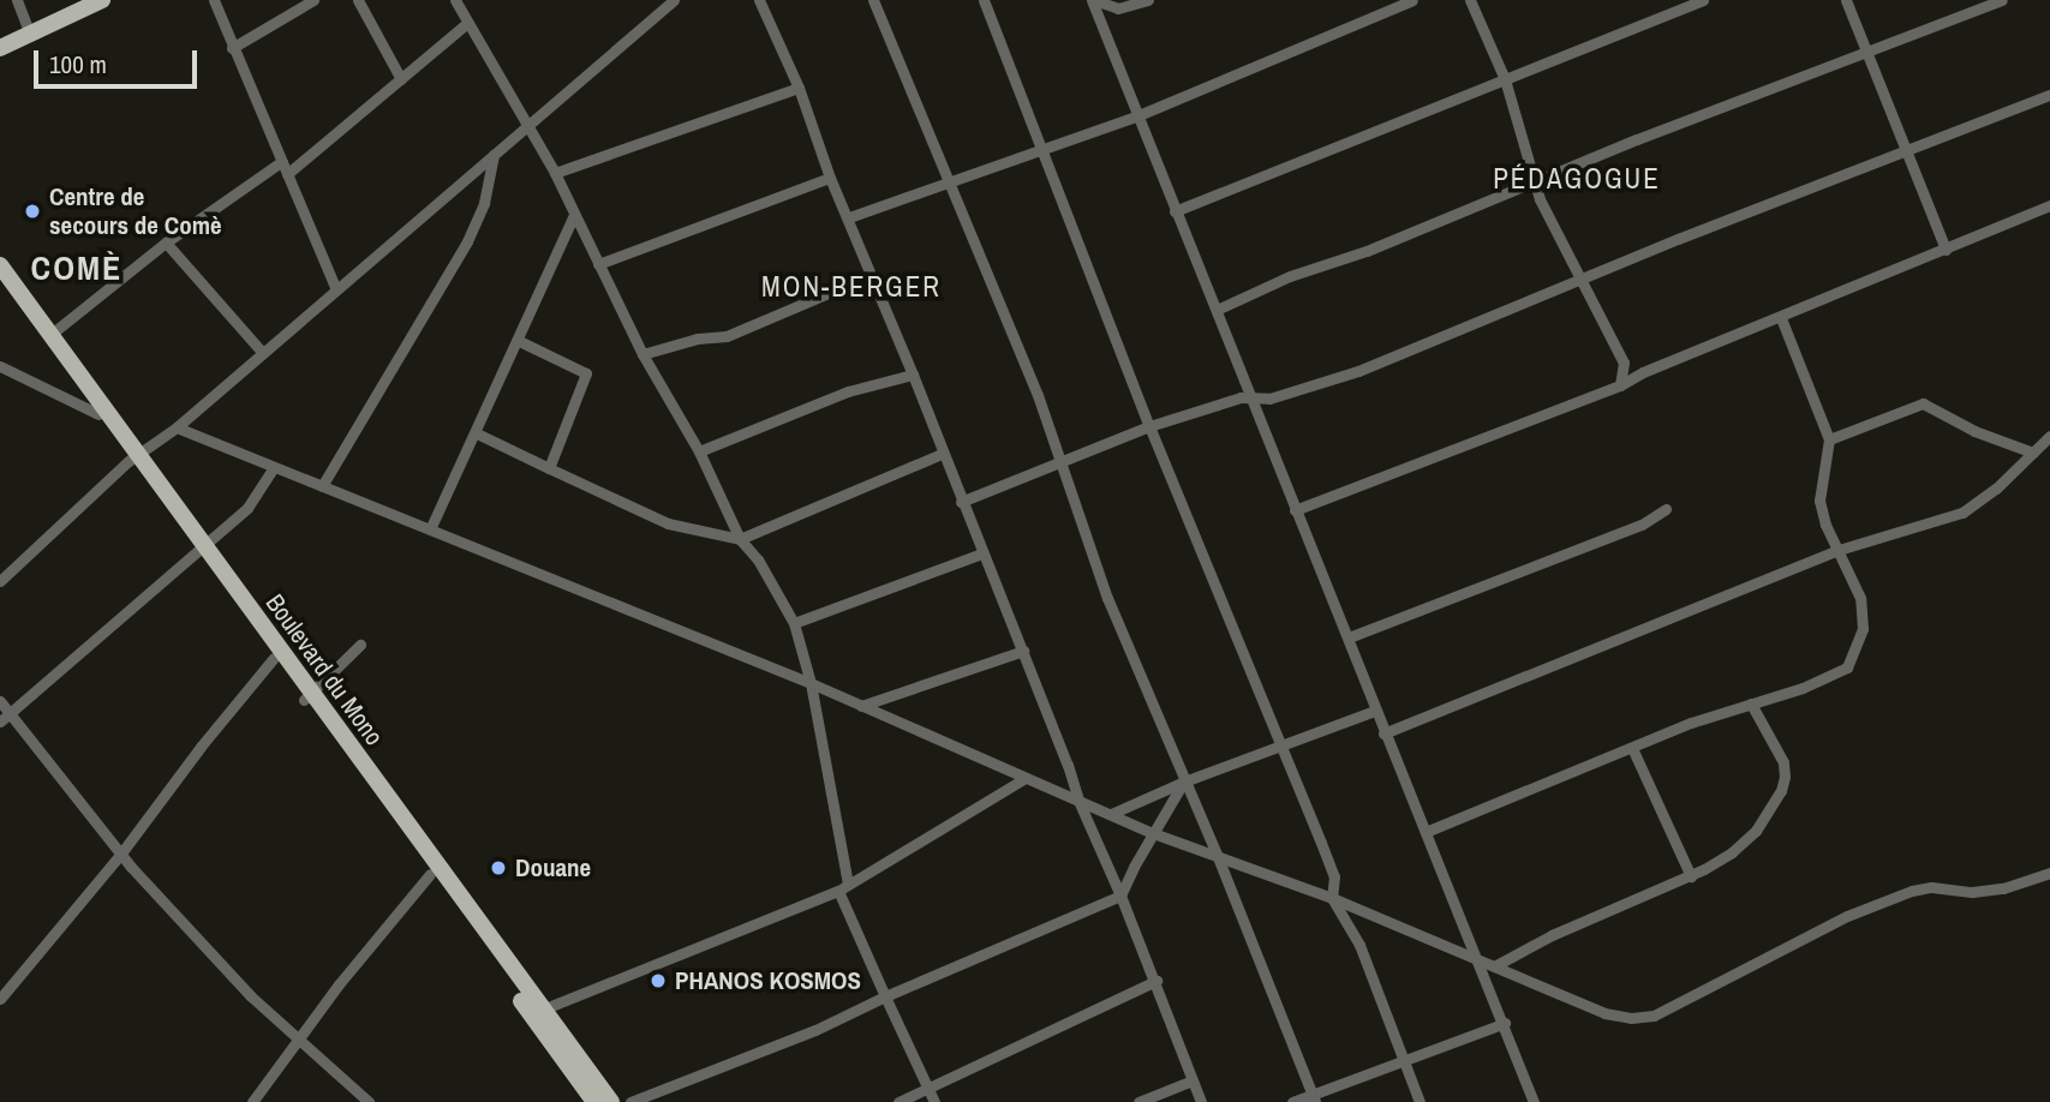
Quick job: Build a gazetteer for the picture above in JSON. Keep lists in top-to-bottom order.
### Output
{
  "streets": {
    "main road": ["Boulevard du Mono"]
  },
  "districts": ["PÉDAGOGUE", "COMÈ", "MON-BERGER"],
  "places": ["Centre de secours de Comè", "Douane", "PHANOS KOSMOS"],
  "scale_bar": "100 m"
}
